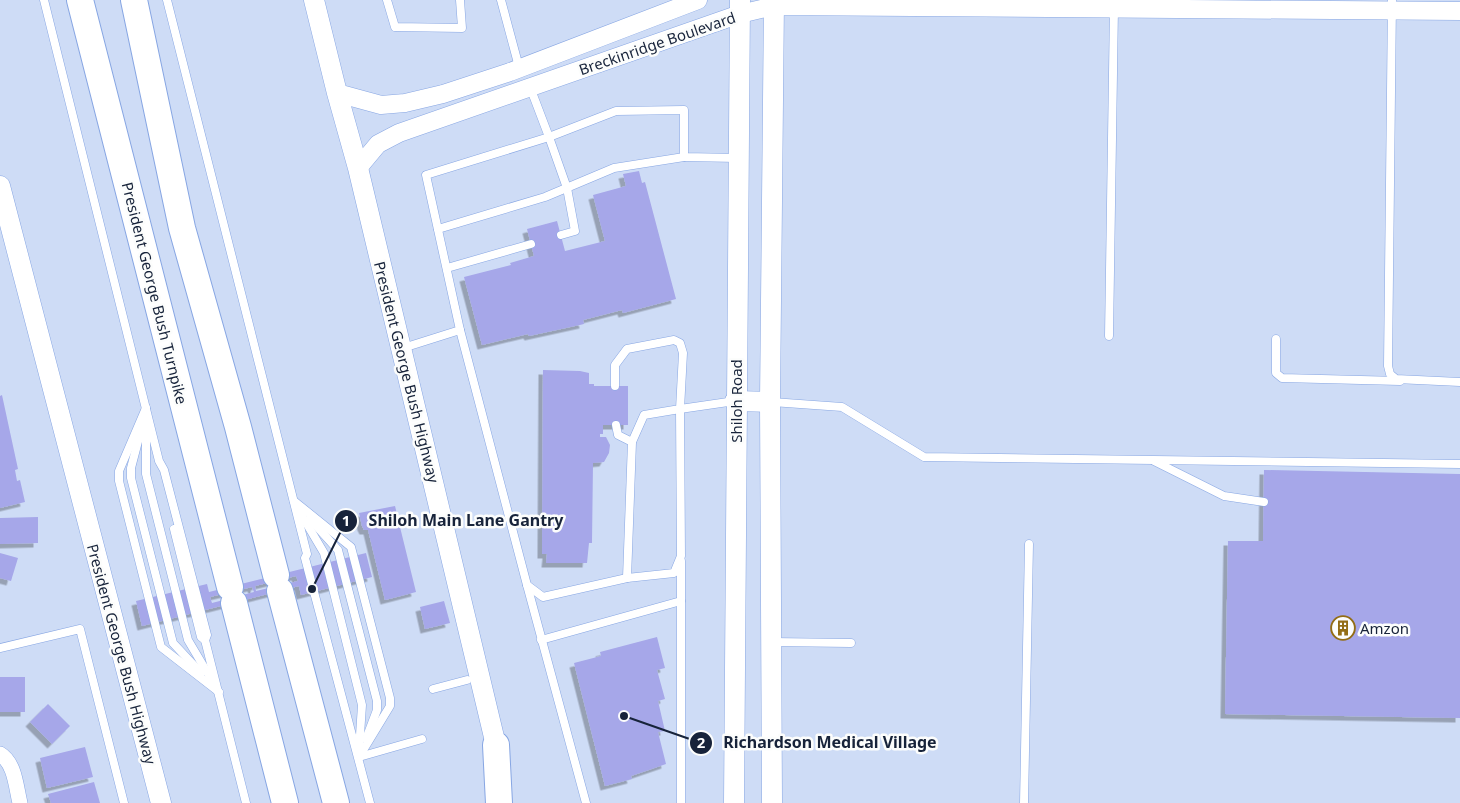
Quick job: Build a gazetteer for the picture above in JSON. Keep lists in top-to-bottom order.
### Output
{
  "streets": {
    "highway": ["President George Bush Turnpike"],
    "main road": ["President George Bush Highway", "Shiloh Road"],
    "street": ["Breckinridge Boulevard"]
  },
  "crossings": [
    ["Breckinridge Boulevard", "President George Bush Highway"],
    ["Breckinridge Boulevard", "Shiloh Road"]
  ],
  "places": {
    "other": ["Shiloh Main Lane Gantry", "Richardson Medical Village"],
    "building": ["Amzon"]
  }
}
